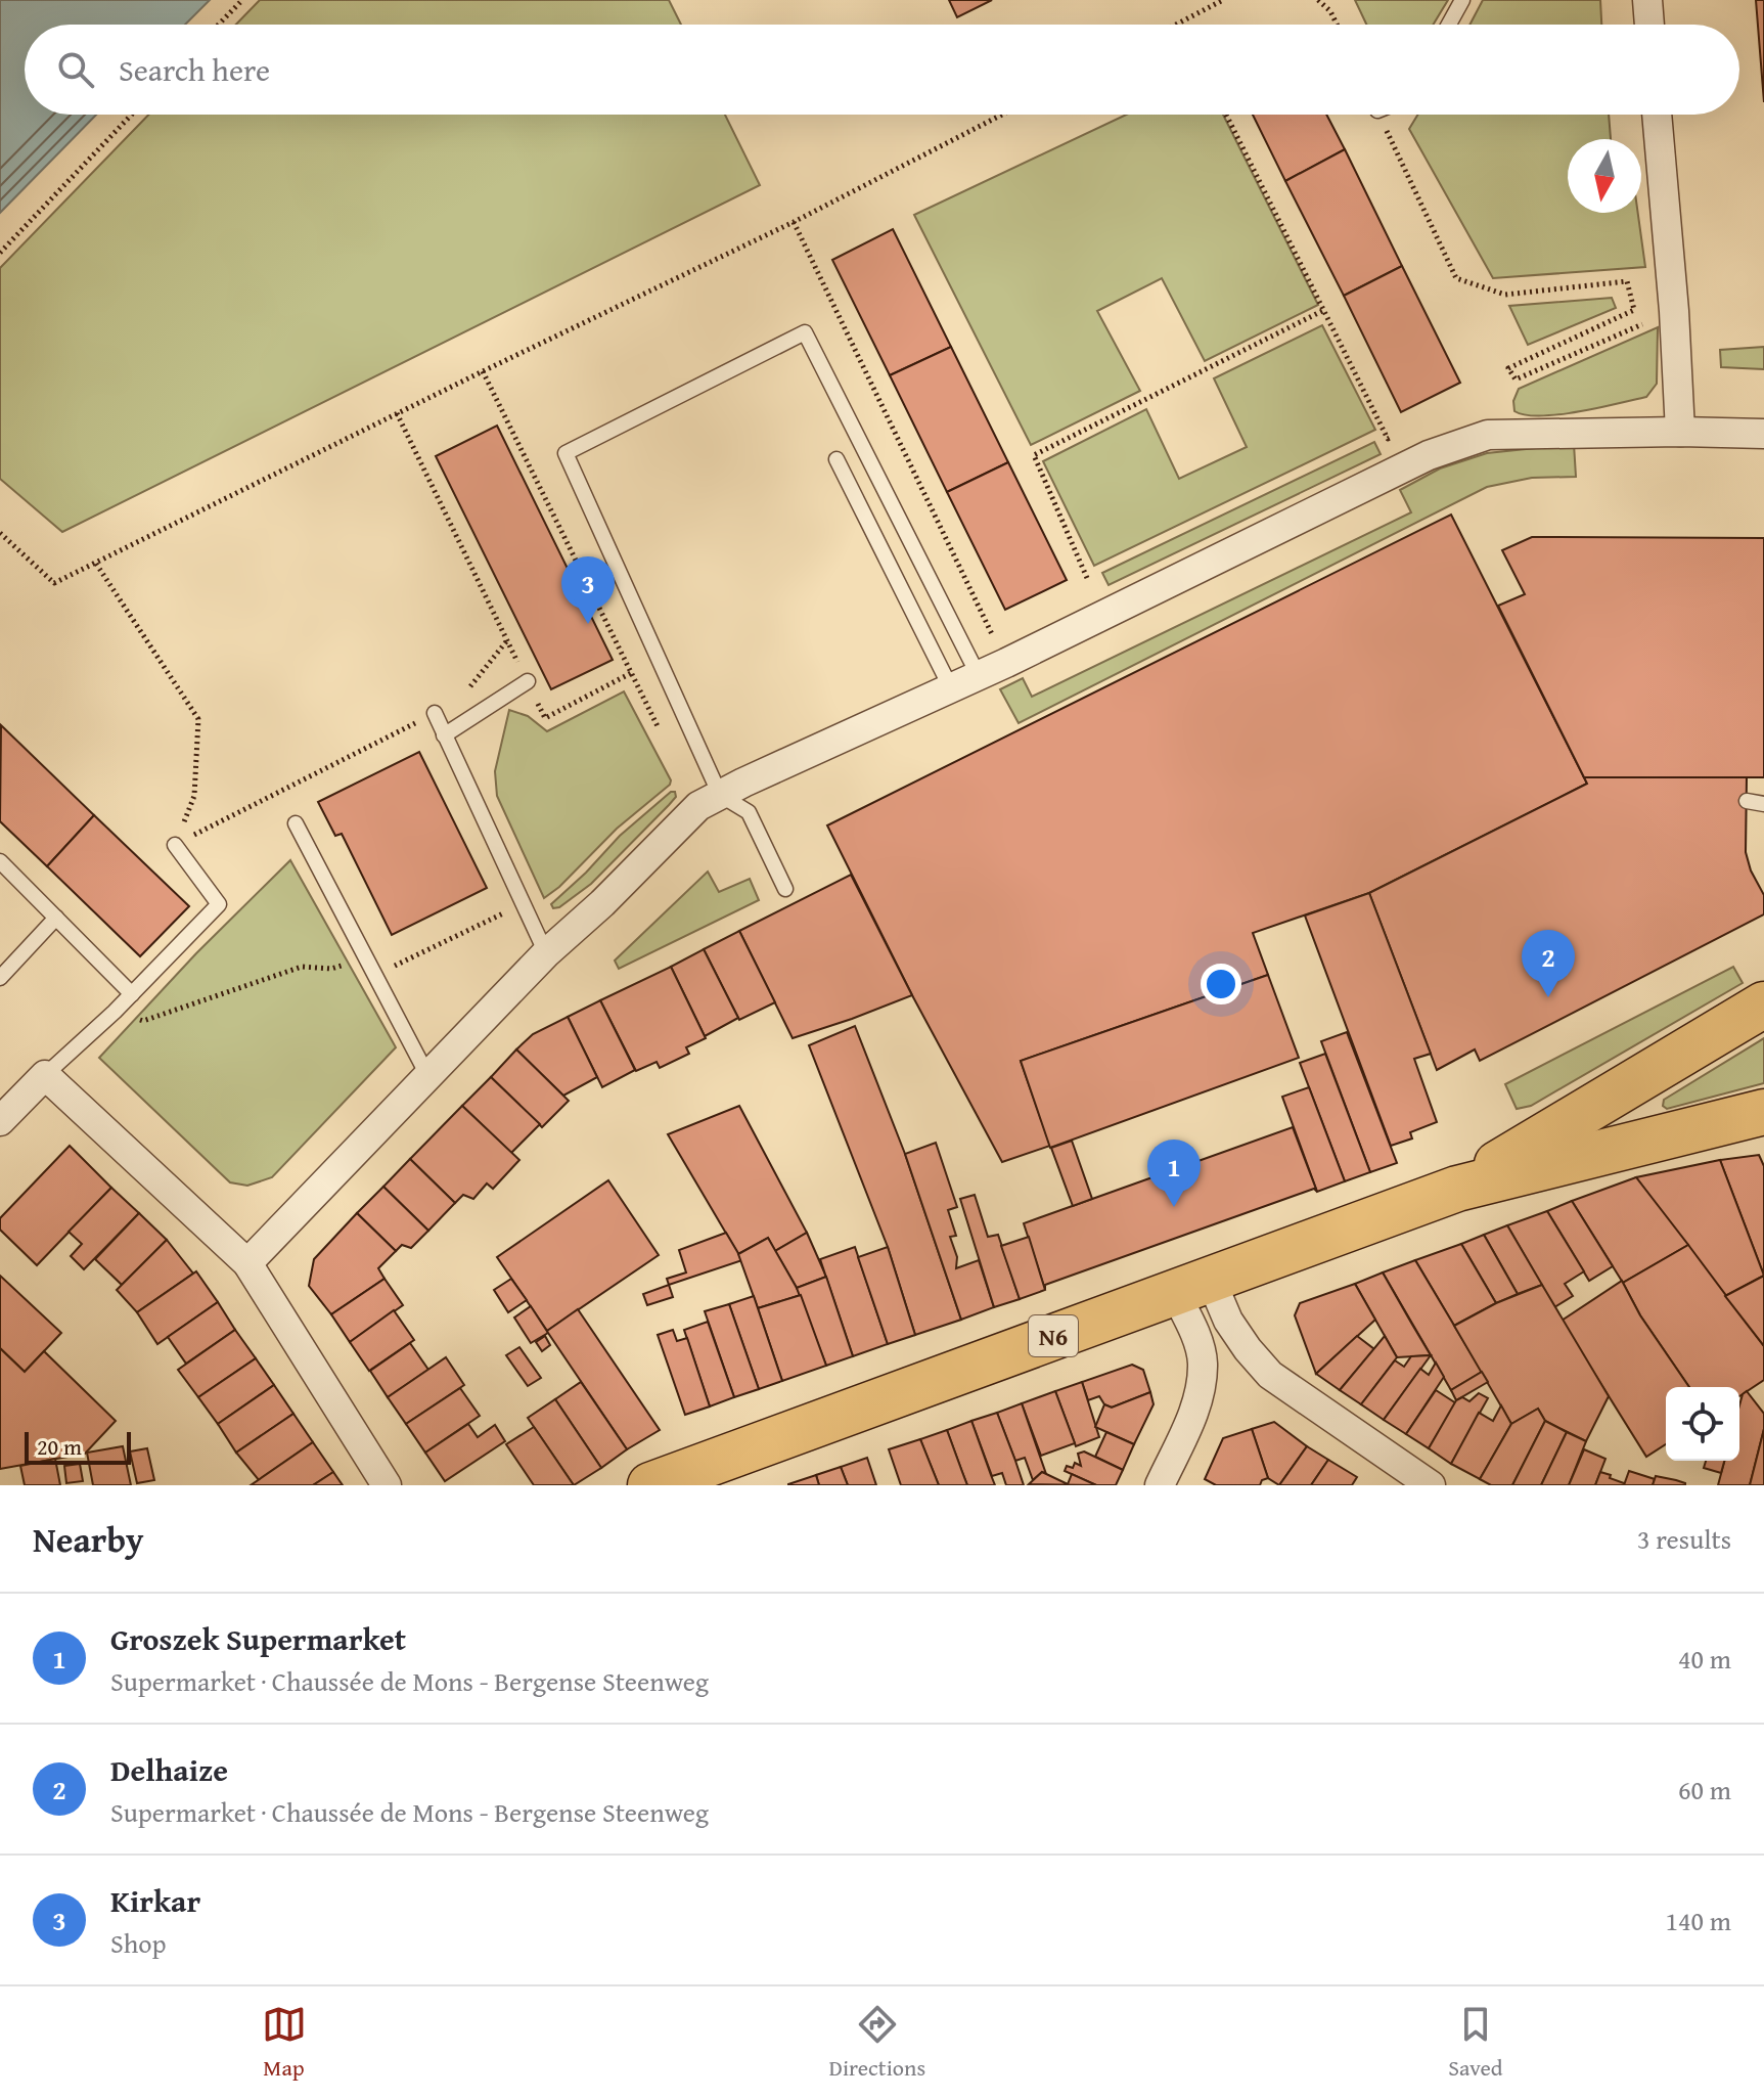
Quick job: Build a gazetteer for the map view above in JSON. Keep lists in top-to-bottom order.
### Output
{
  "streets": {
    "main road": ["N6"]
  },
  "scale_bar": "20 m",
  "north": "bottom",
  "page": {
    "search": "Search here",
    "pins": ["3", "2", "1"],
    "scale": "20 m",
    "heading": ["Nearby", "3 results"],
    "list": [
      {
        "mark": "1",
        "name": "Groszek Supermarket",
        "note": "Supermarket · Chaussée de Mons - Bergense Steenweg",
        "value": "40 m"
      },
      {
        "mark": "2",
        "name": "Delhaize",
        "note": "Supermarket · Chaussée de Mons - Bergense Steenweg",
        "value": "60 m"
      },
      {
        "mark": "3",
        "name": "Kirkar",
        "note": "Shop",
        "value": "140 m"
      }
    ],
    "nav": ["Map", "Directions", "Saved"]
  }
}
